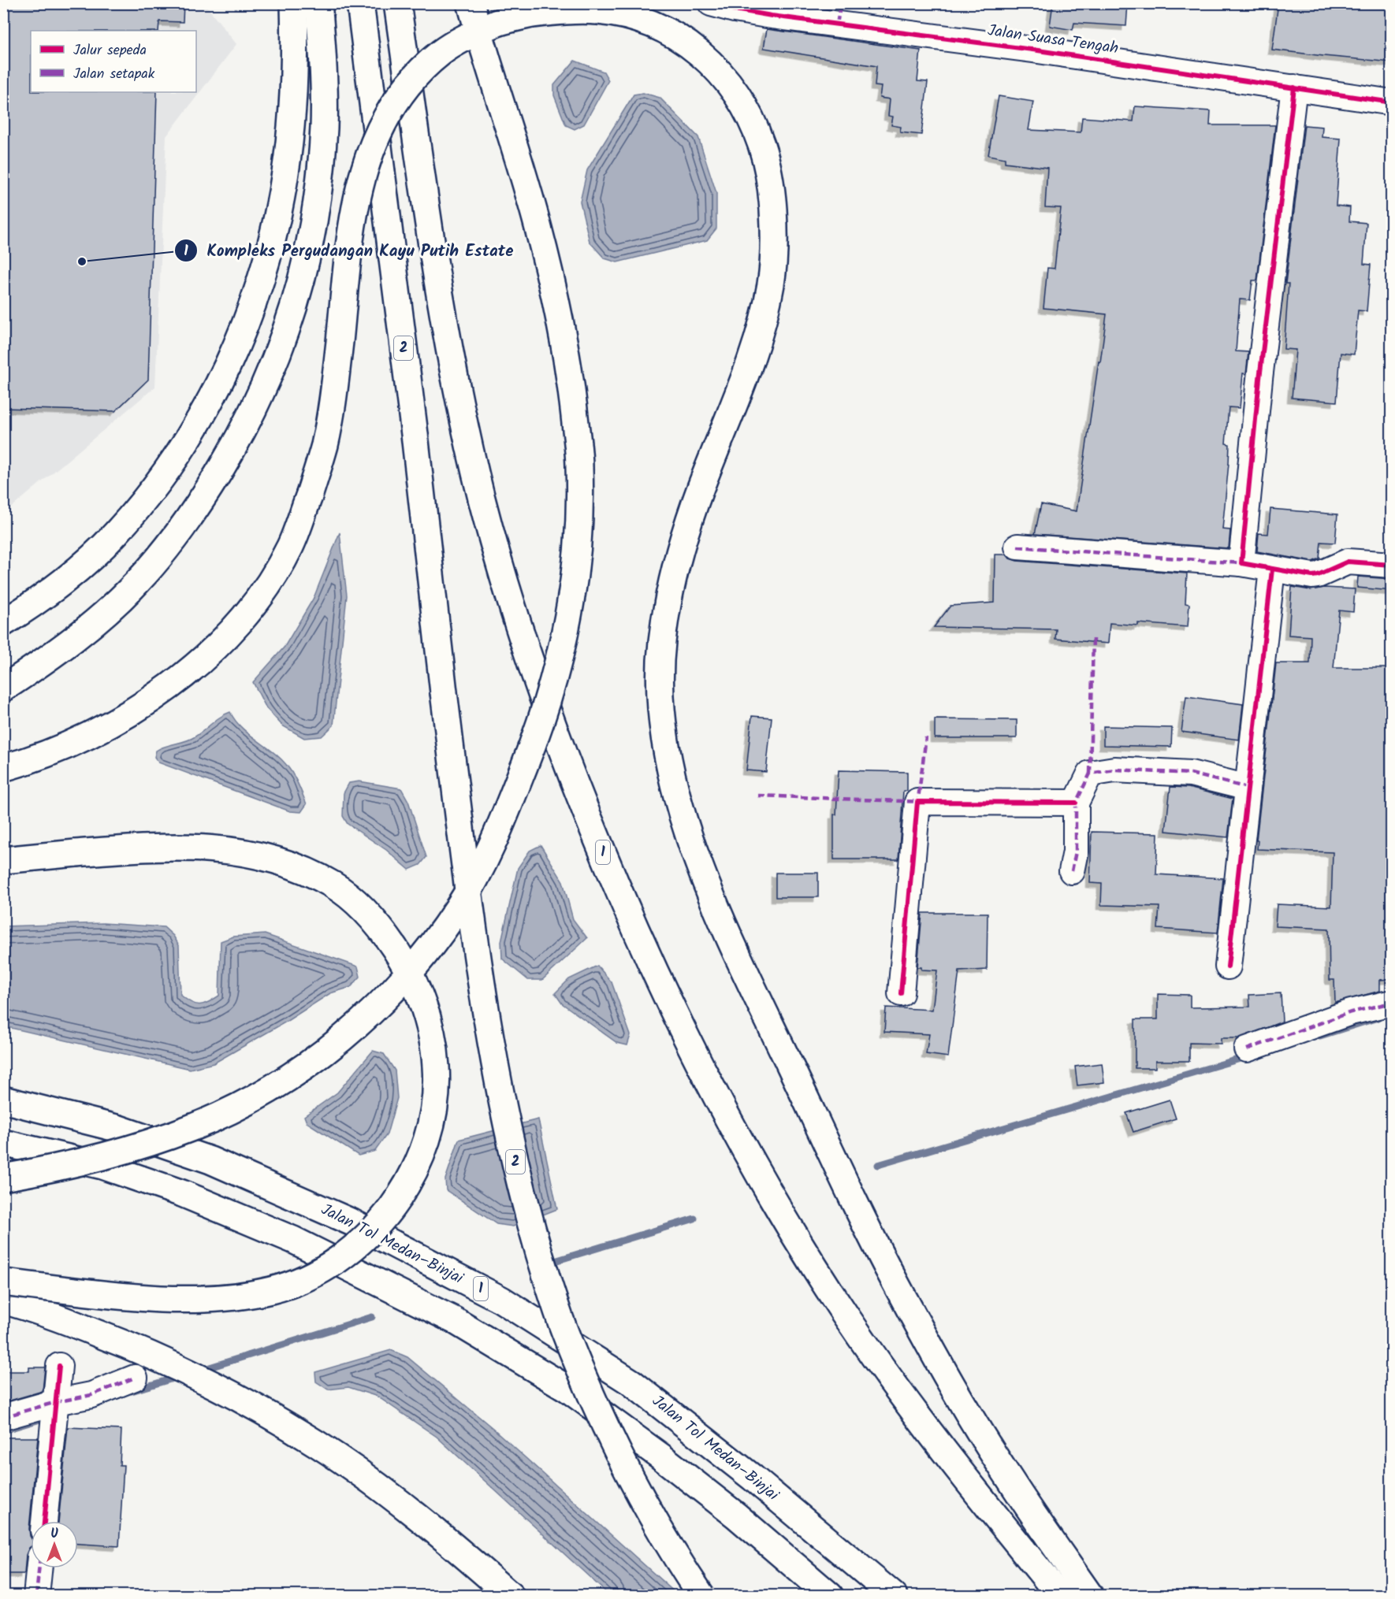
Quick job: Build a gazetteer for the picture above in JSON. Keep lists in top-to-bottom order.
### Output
{
  "streets": {
    "highway": ["2", "1", "Jalan Tol Medan–Binjai"],
    "street": ["Jalan Suasa Tengah"]
  },
  "places": ["Kompleks Pergudangan Kayu Putih Estate"],
  "legend": ["Jalur sepeda", "Jalan setapak"],
  "north": "top"
}
